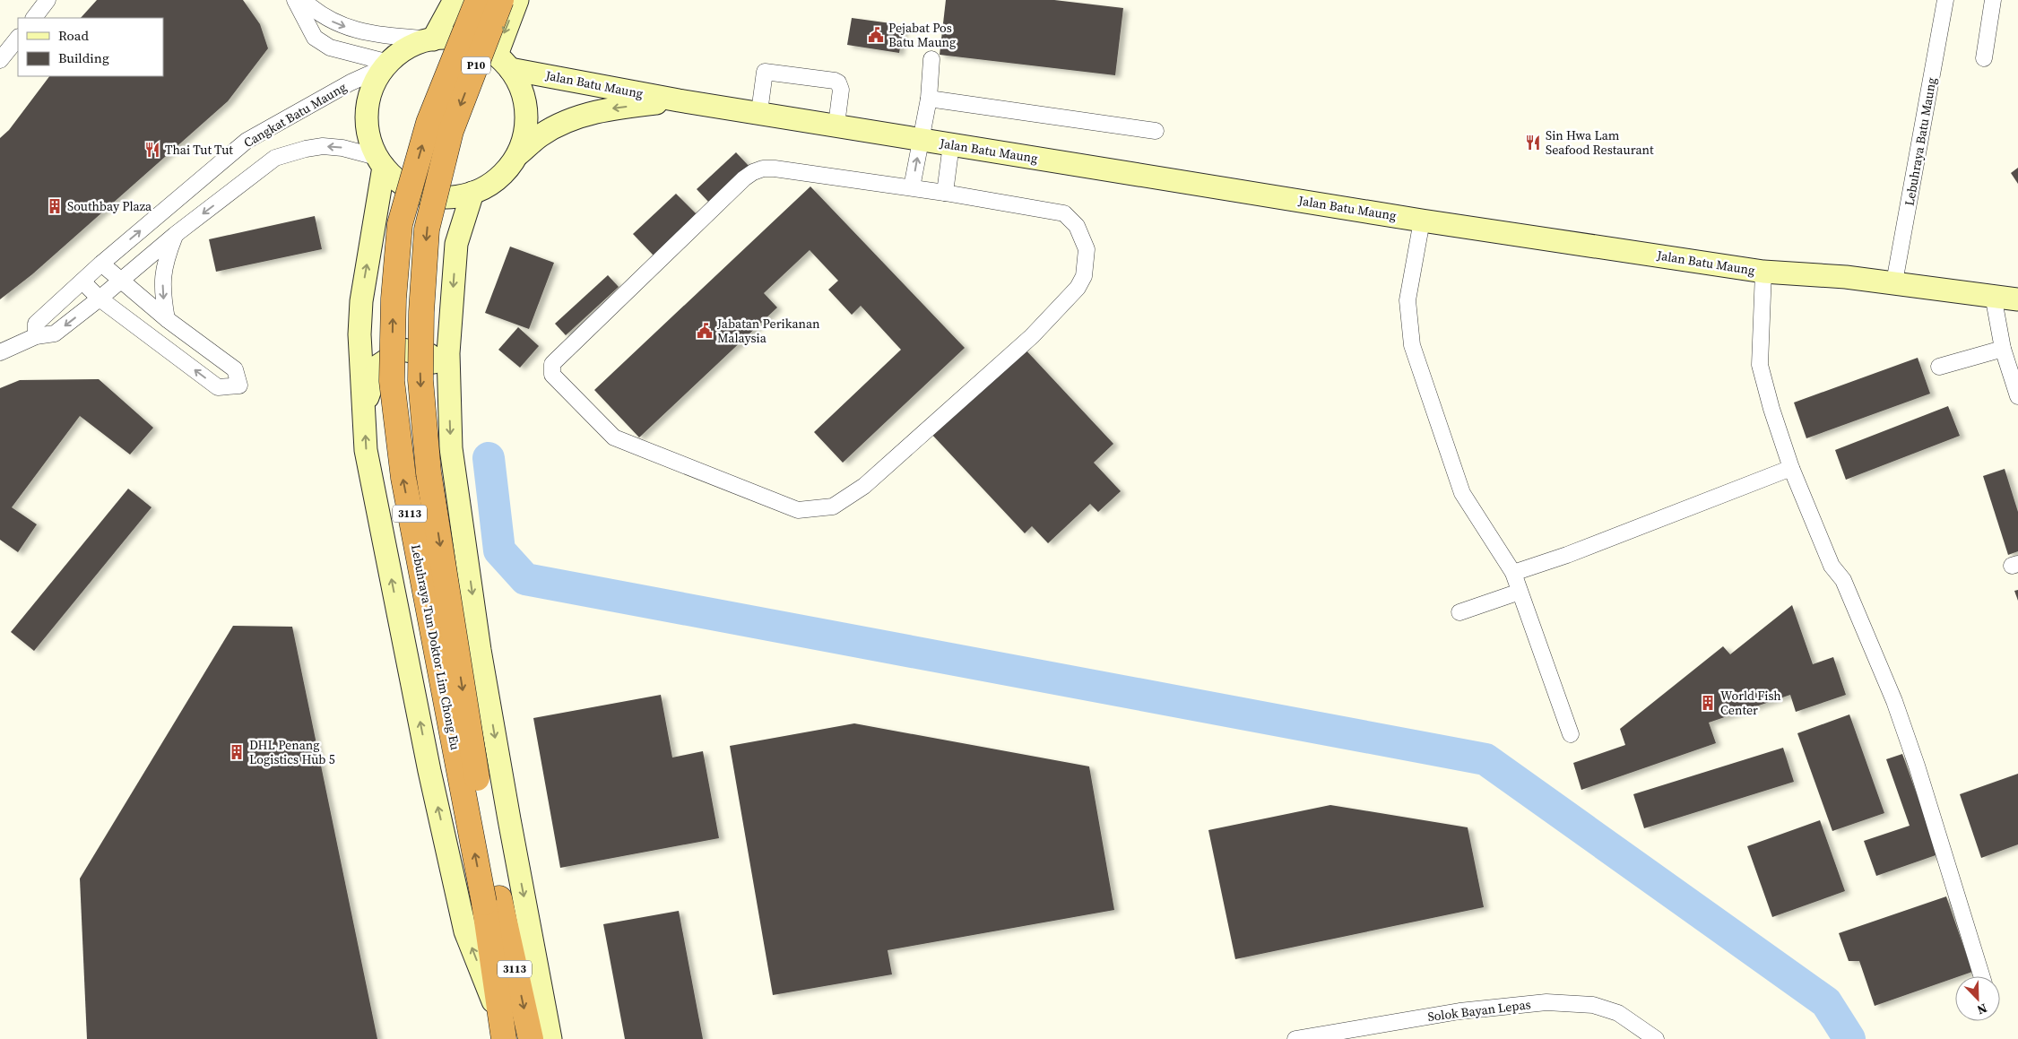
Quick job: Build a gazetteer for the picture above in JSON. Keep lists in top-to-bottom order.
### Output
{
  "streets": {
    "highway": ["P10", "3113", "Lebuhraya Tun Doktor Lim Chong Eu"],
    "main road": ["Jalan Batu Maung"],
    "street": ["Cangkat Batu Maung", "Lebuhraya Batu Maung", "Solok Bayan Lepas"]
  },
  "crossings": [
    ["P10", "Lebuhraya Tun Doktor Lim Chong Eu"],
    ["Jalan Batu Maung", "Cangkat Batu Maung"],
    ["Jalan Batu Maung", "Lebuhraya Batu Maung"]
  ],
  "one_way": ["Cangkat Batu Maung"],
  "places": {
    "public building": ["Pejabat Pos Batu Maung", "Jabatan Perikanan Malaysia"],
    "restaurant": ["Sin Hwa Lam Seafood Restaurant", "Thai Tut Tut"],
    "building": ["Southbay Plaza", "World Fish Center", "DHL Penang Logistics Hub 5"]
  },
  "legend": ["Road", "Building"],
  "north": "bottom right"
}
